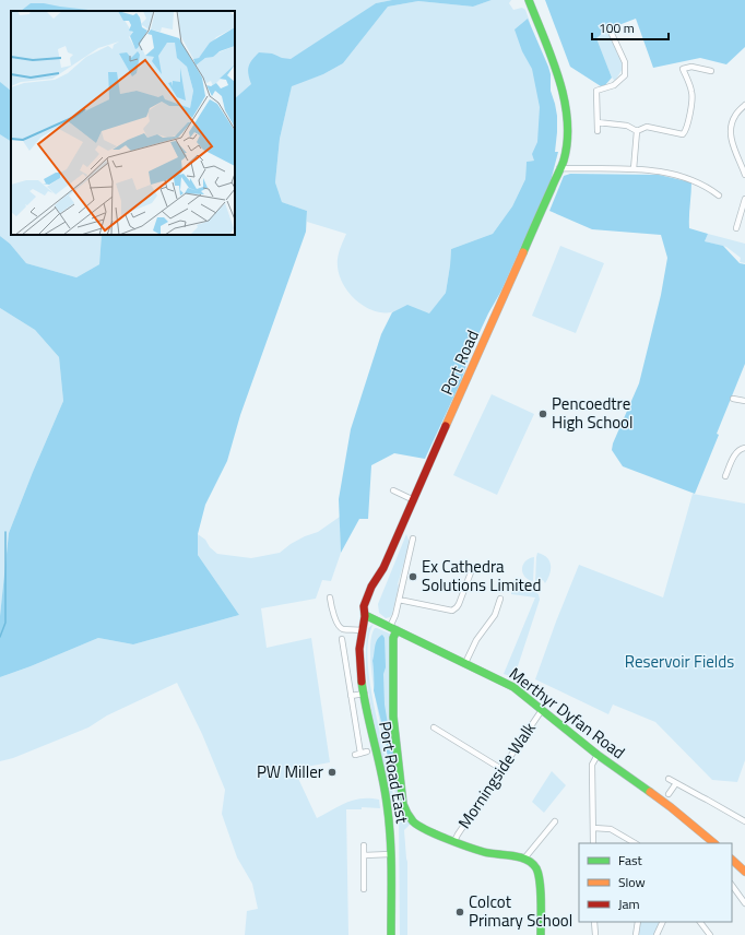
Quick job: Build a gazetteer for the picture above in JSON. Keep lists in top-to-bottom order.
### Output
{
  "streets": {
    "main road": ["Port Road", "Merthyr Dyfan Road", "Port Road East"],
    "street": ["Morningside Walk"]
  },
  "crossings": [
    ["Port Road", "Merthyr Dyfan Road"],
    ["Port Road", "Port Road East"],
    ["Merthyr Dyfan Road", "Port Road East"],
    ["Merthyr Dyfan Road", "Morningside Walk"],
    ["Port Road East", "Morningside Walk"]
  ],
  "parks": ["Reservoir Fields"],
  "places": [
    "Pencoedtre High School",
    "Ex Cathedra Solutions Limited",
    "PW Miller",
    "Colcot Primary School"
  ],
  "legend": ["Fast", "Slow", "Jam"],
  "scale_bar": "100 m"
}
